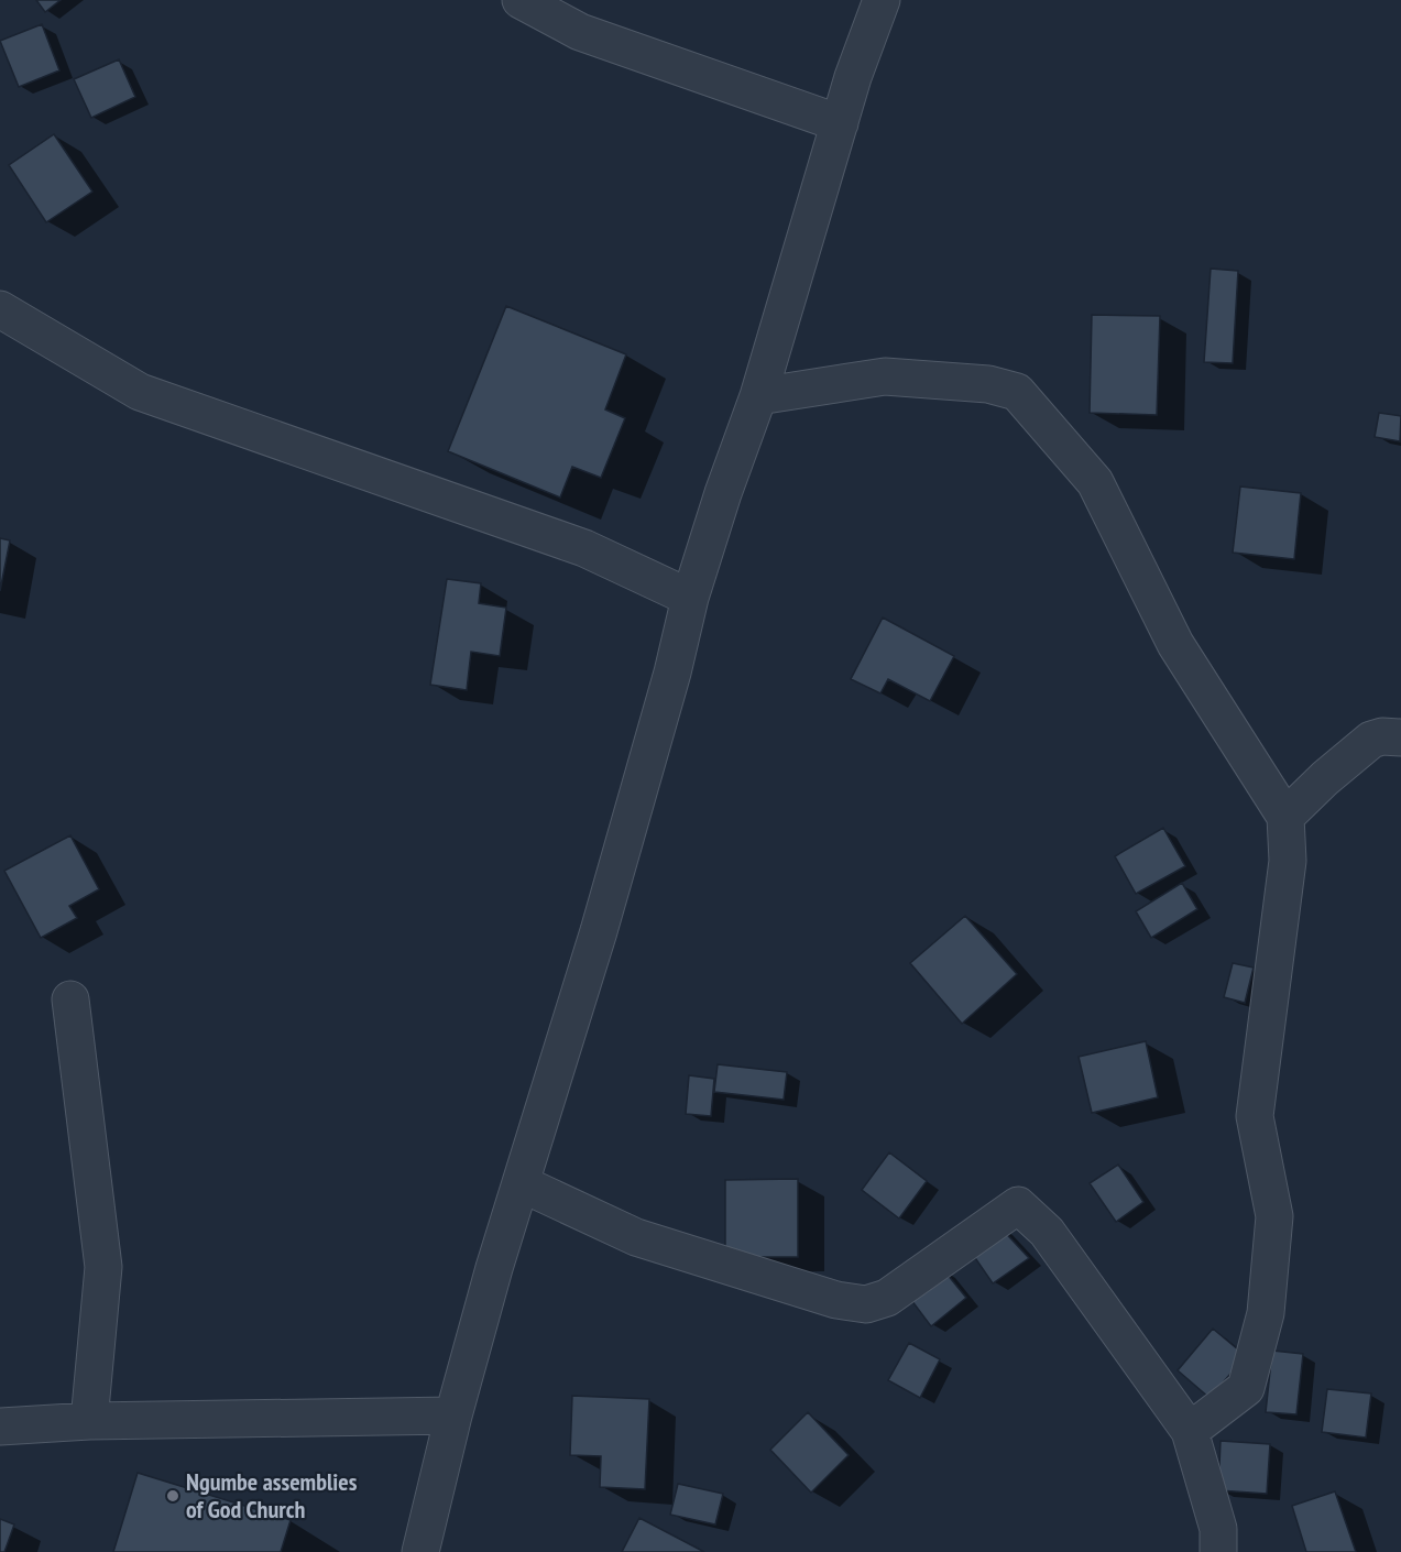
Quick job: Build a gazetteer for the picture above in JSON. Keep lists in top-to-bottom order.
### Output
{
  "places": ["Ngumbe assemblies of God Church"]
}
